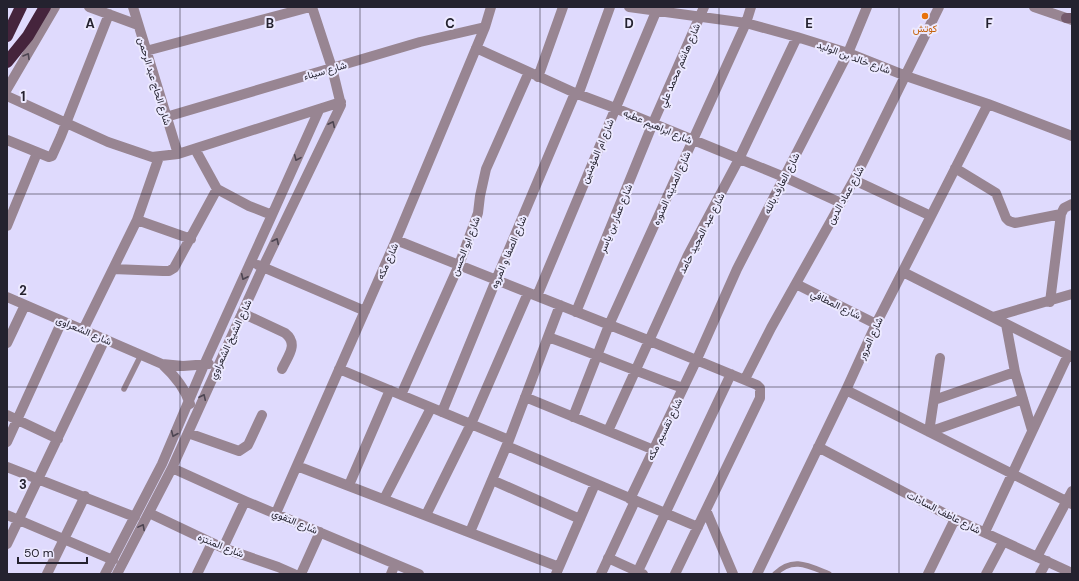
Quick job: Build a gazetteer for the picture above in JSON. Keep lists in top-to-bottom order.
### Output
{
  "streets": {
    "street": [
      "شارع خالد بن الوليد",
      "شارع هاشم محمد علي",
      "شارع سيناء",
      "شارع الحاج عبد الرحمن",
      "شارع ابراهيم عطيه",
      "شارع ام المؤمنين",
      "شارع العارف بالله",
      "شارع المدينه المنوره",
      "شارع عماد الدين",
      "شارع عمار بن ياسر",
      "شارع عبد المجيد حامد",
      "شارع ابو الحسن",
      "شارع الصفا و المروه",
      "شارع مكه",
      "شارع المطافي",
      "شارع الشعراوى",
      "شارع المرور",
      "شارع الشيخ الشعراوي",
      "شارع تقسيم مكه",
      "شارع عاطف السادات",
      "شارع التقوي",
      "شارع المنتزه"
    ]
  },
  "crossings": [
    ["شارع خالد بن الوليد", "شارع هاشم محمد علي"],
    ["شارع خالد بن الوليد", "شارع ام المؤمنين"],
    ["شارع خالد بن الوليد", "شارع العارف بالله"],
    ["شارع خالد بن الوليد", "شارع المدينه المنوره"],
    ["شارع خالد بن الوليد", "شارع عماد الدين"],
    ["شارع خالد بن الوليد", "شارع عبد المجيد حامد"],
    ["شارع خالد بن الوليد", "شارع المرور"],
    ["شارع هاشم محمد علي", "شارع ابراهيم عطيه"],
    ["شارع هاشم محمد علي", "شارع عمار بن ياسر"],
    ["شارع سيناء", "شارع الحاج عبد الرحمن"],
    ["شارع سيناء", "شارع مكه"],
    ["شارع ابراهيم عطيه", "شارع ام المؤمنين"],
    ["شارع ابراهيم عطيه", "شارع العارف بالله"],
    ["شارع ابراهيم عطيه", "شارع المدينه المنوره"],
    ["شارع ابراهيم عطيه", "شارع عماد الدين"],
    ["شارع ابراهيم عطيه", "شارع عمار بن ياسر"],
    ["شارع ابراهيم عطيه", "شارع عبد المجيد حامد"],
    ["شارع ابراهيم عطيه", "شارع ابو الحسن"],
    ["شارع ابراهيم عطيه", "شارع الصفا و المروه"],
    ["شارع ابراهيم عطيه", "شارع مكه"],
    ["شارع العارف بالله", "شارع تقسيم مكه"],
    ["شارع عماد الدين", "شارع المطافي"],
    ["شارع مكه", "شارع التقوي"],
    ["شارع المطافي", "شارع المرور"],
    ["شارع الشعراوى", "شارع الشيخ الشعراوي"],
    ["شارع المرور", "شارع عاطف السادات"],
    ["شارع الشيخ الشعراوي", "شارع التقوي"],
    ["شارع الشيخ الشعراوي", "شارع المنتزه"]
  ],
  "places": ["كوتش"],
  "scale_bar": "50 m",
  "grid": {
    "columns": [
      "A",
      "B",
      "C",
      "D",
      "E",
      "F"
    ],
    "rows": ["1", "2", "3"]
  }
}
